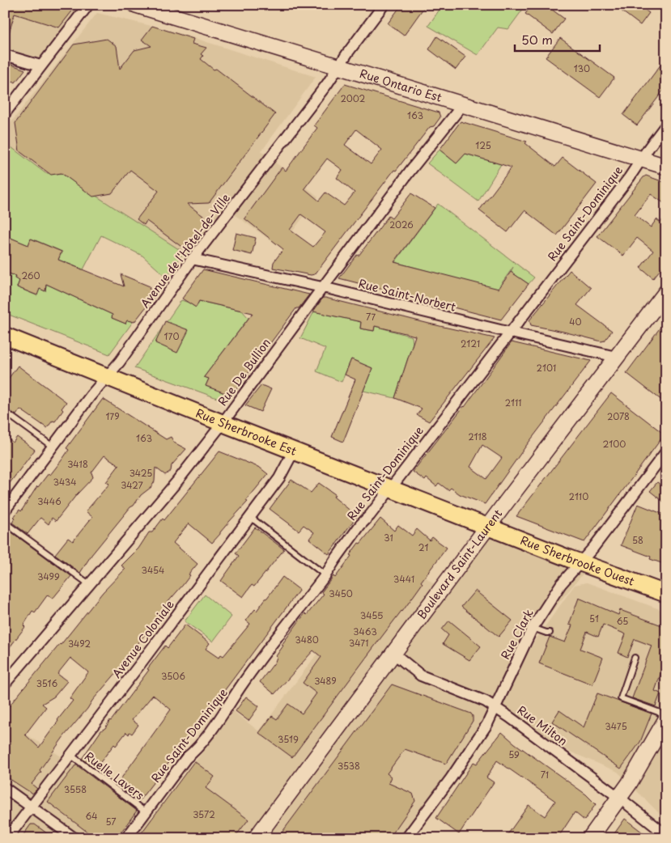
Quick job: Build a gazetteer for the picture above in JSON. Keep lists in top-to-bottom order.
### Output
{
  "streets": {
    "main road": [
      "Rue Ontario Est",
      "Rue Sherbrooke Est",
      "Rue Sherbrooke Ouest",
      "Boulevard Saint-Laurent"
    ],
    "street": [
      "Rue Saint-Dominique",
      "Avenue de l'Hôtel-de-Ville",
      "Rue Saint-Norbert",
      "Rue De Bullion",
      "Rue Clark",
      "Avenue Coloniale",
      "Rue Milton"
    ],
    "lane": ["Ruelle Lavers"]
  },
  "crossings": [
    ["Rue Ontario Est", "Rue Saint-Dominique"],
    ["Rue Ontario Est", "Avenue de l'Hôtel-de-Ville"],
    ["Rue Ontario Est", "Rue De Bullion"],
    ["Rue Saint-Dominique", "Rue Saint-Norbert"],
    ["Rue Saint-Dominique", "Rue Sherbrooke Est"],
    ["Rue Saint-Dominique", "Ruelle Lavers"],
    ["Avenue de l'Hôtel-de-Ville", "Rue Saint-Norbert"],
    ["Avenue de l'Hôtel-de-Ville", "Rue Sherbrooke Est"],
    ["Rue Saint-Norbert", "Rue De Bullion"],
    ["Rue Saint-Norbert", "Boulevard Saint-Laurent"],
    ["Rue De Bullion", "Rue Sherbrooke Est"],
    ["Rue Sherbrooke Est", "Rue Sherbrooke Ouest"],
    ["Rue Sherbrooke Est", "Boulevard Saint-Laurent"],
    ["Rue Sherbrooke Est", "Avenue Coloniale"],
    ["Rue Sherbrooke Ouest", "Boulevard Saint-Laurent"],
    ["Rue Sherbrooke Ouest", "Rue Clark"],
    ["Boulevard Saint-Laurent", "Rue Milton"],
    ["Rue Clark", "Rue Milton"],
    ["Avenue Coloniale", "Ruelle Lavers"]
  ],
  "house_numbers": [
    "130",
    "2002",
    "163",
    "125",
    "2026",
    "260",
    "77",
    "40",
    "170",
    "2121",
    "2101",
    "2111",
    "179",
    "2078",
    "2118",
    "163",
    "2100",
    "3418",
    "3425",
    "3434",
    "3427",
    "2110",
    "3446",
    "31",
    "58",
    "21",
    "3454",
    "3499",
    "3441",
    "3450",
    "3455",
    "51",
    "65",
    "3463",
    "3480",
    "3471",
    "3492",
    "3506",
    "3489",
    "3516",
    "3475",
    "3519",
    "59",
    "3538",
    "71",
    "3558",
    "3572",
    "64",
    "57"
  ],
  "scale_bar": "50 m"
}
